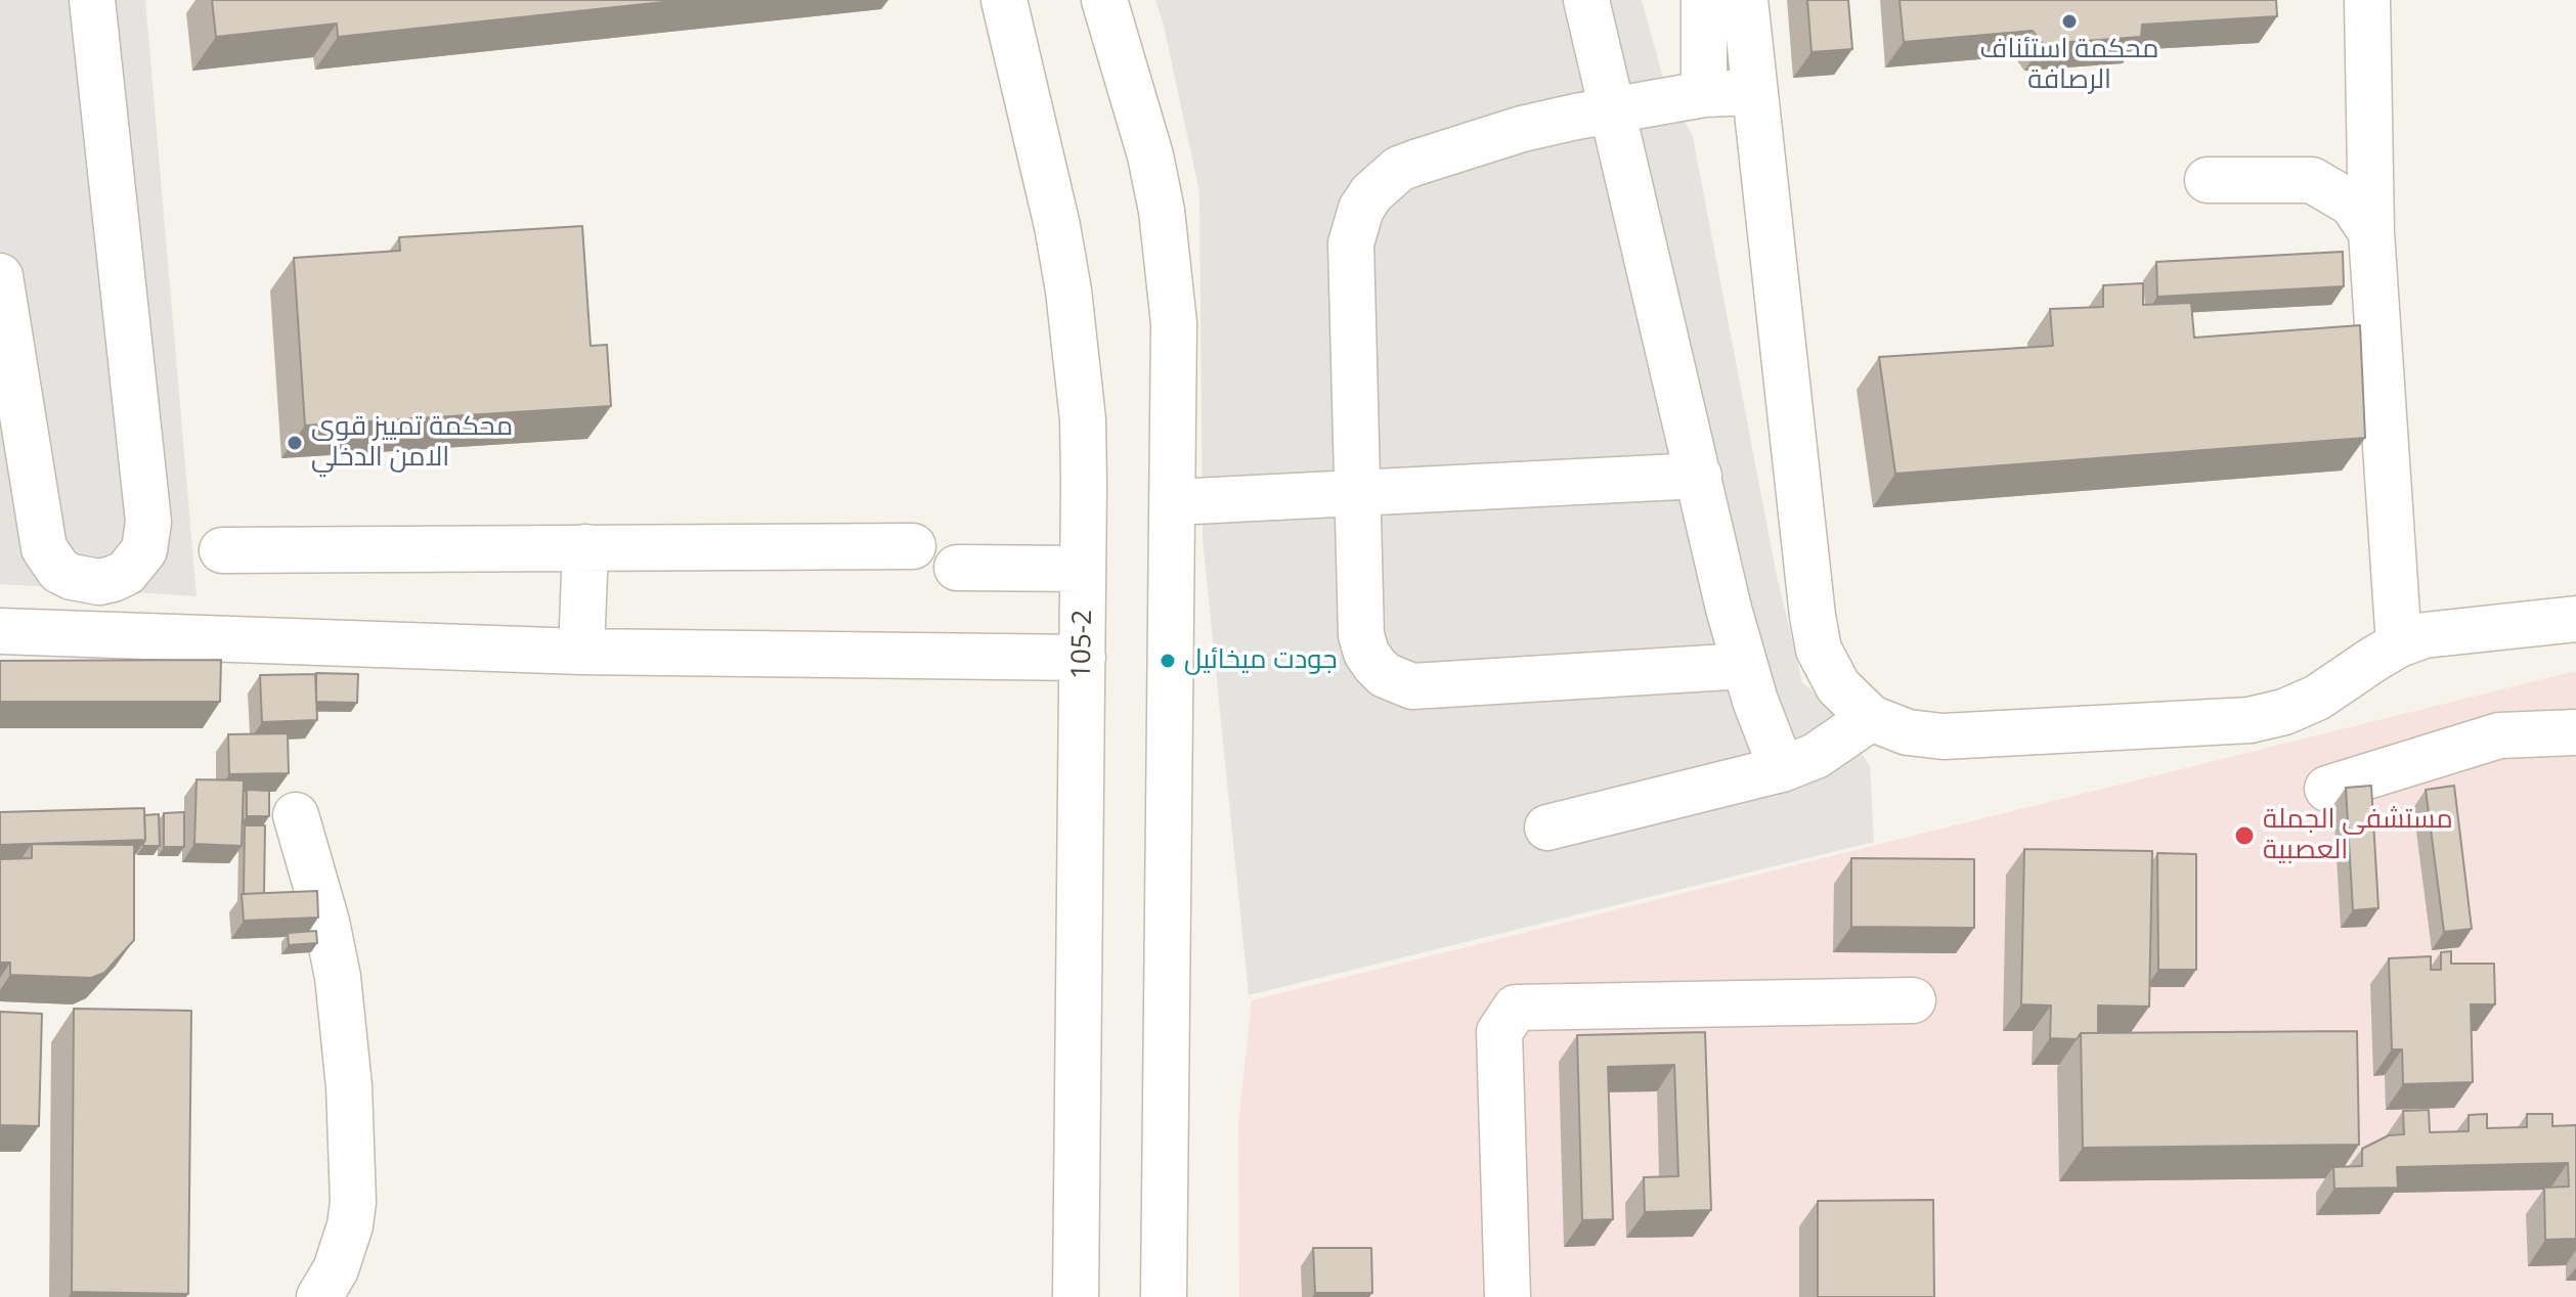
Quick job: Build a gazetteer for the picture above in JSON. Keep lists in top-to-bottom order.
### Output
{
  "streets": {
    "street": ["105-2"]
  },
  "places": [
    "محكمة استئناف الرصافة",
    "محكمة تمييز قوى الامن الدخلي",
    "جودت ميخائيل",
    "مستشفى الجملة العصبية"
  ]
}
